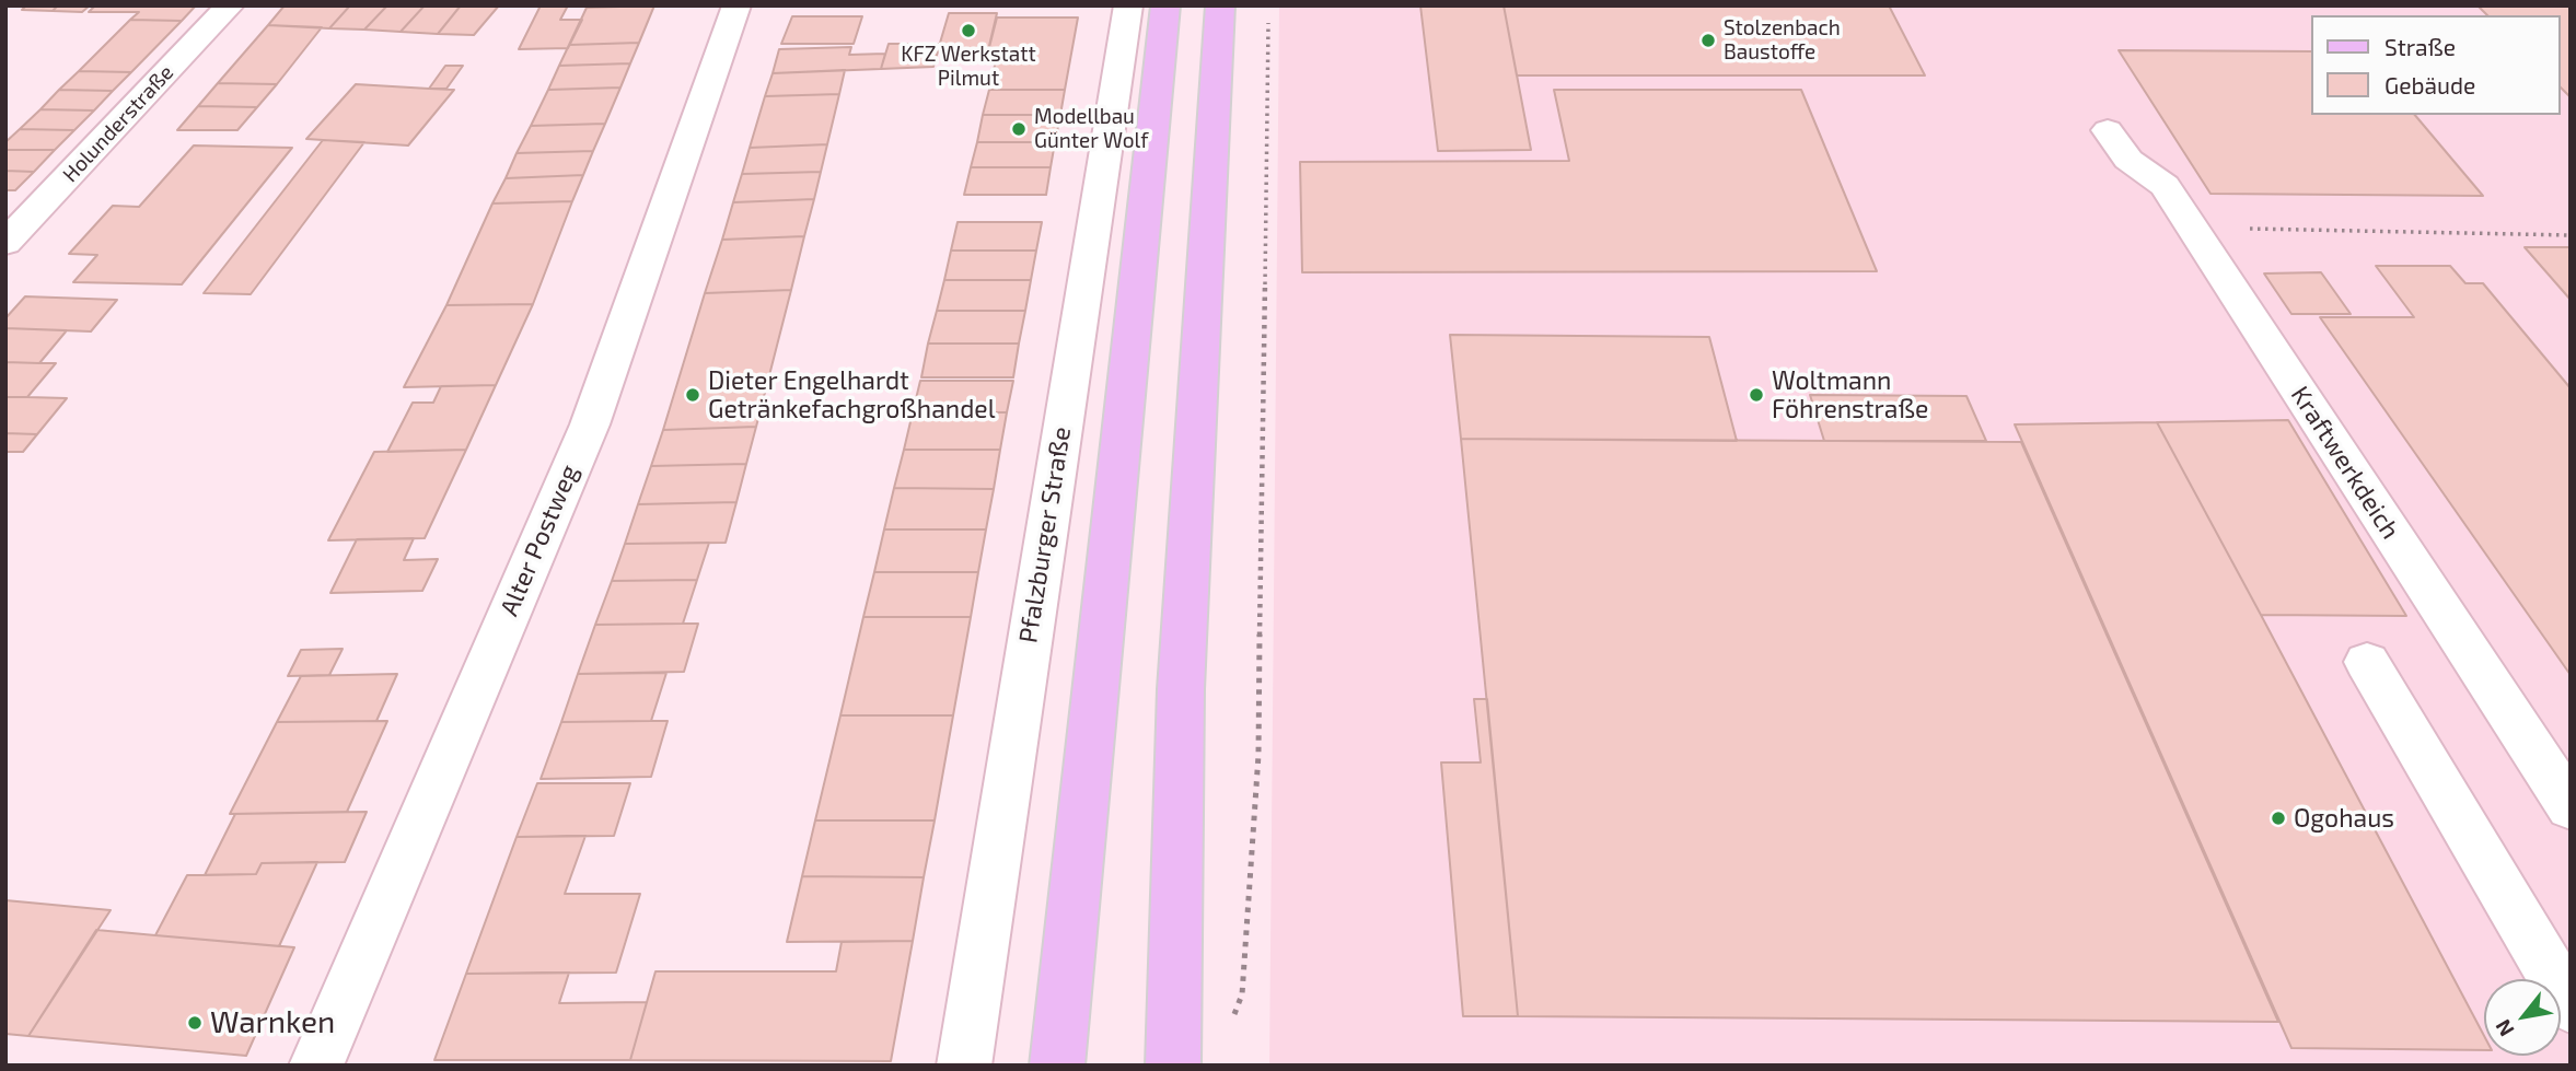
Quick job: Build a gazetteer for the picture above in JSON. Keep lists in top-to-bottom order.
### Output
{
  "streets": {
    "street": [
      "Holunderstraße",
      "Kraftwerkdeich",
      "Pfalzburger Straße",
      "Alter Postweg"
    ]
  },
  "places": [
    "KFZ Werkstatt Pilmut",
    "Stolzenbach Baustoffe",
    "Modellbau Günter Wolf",
    "Dieter Engelhardt Getränkefachgroßhandel",
    "Woltmann Föhrenstraße",
    "Ogohaus",
    "Warnken"
  ],
  "legend": ["Straße", "Gebäude"],
  "north": "bottom left"
}
